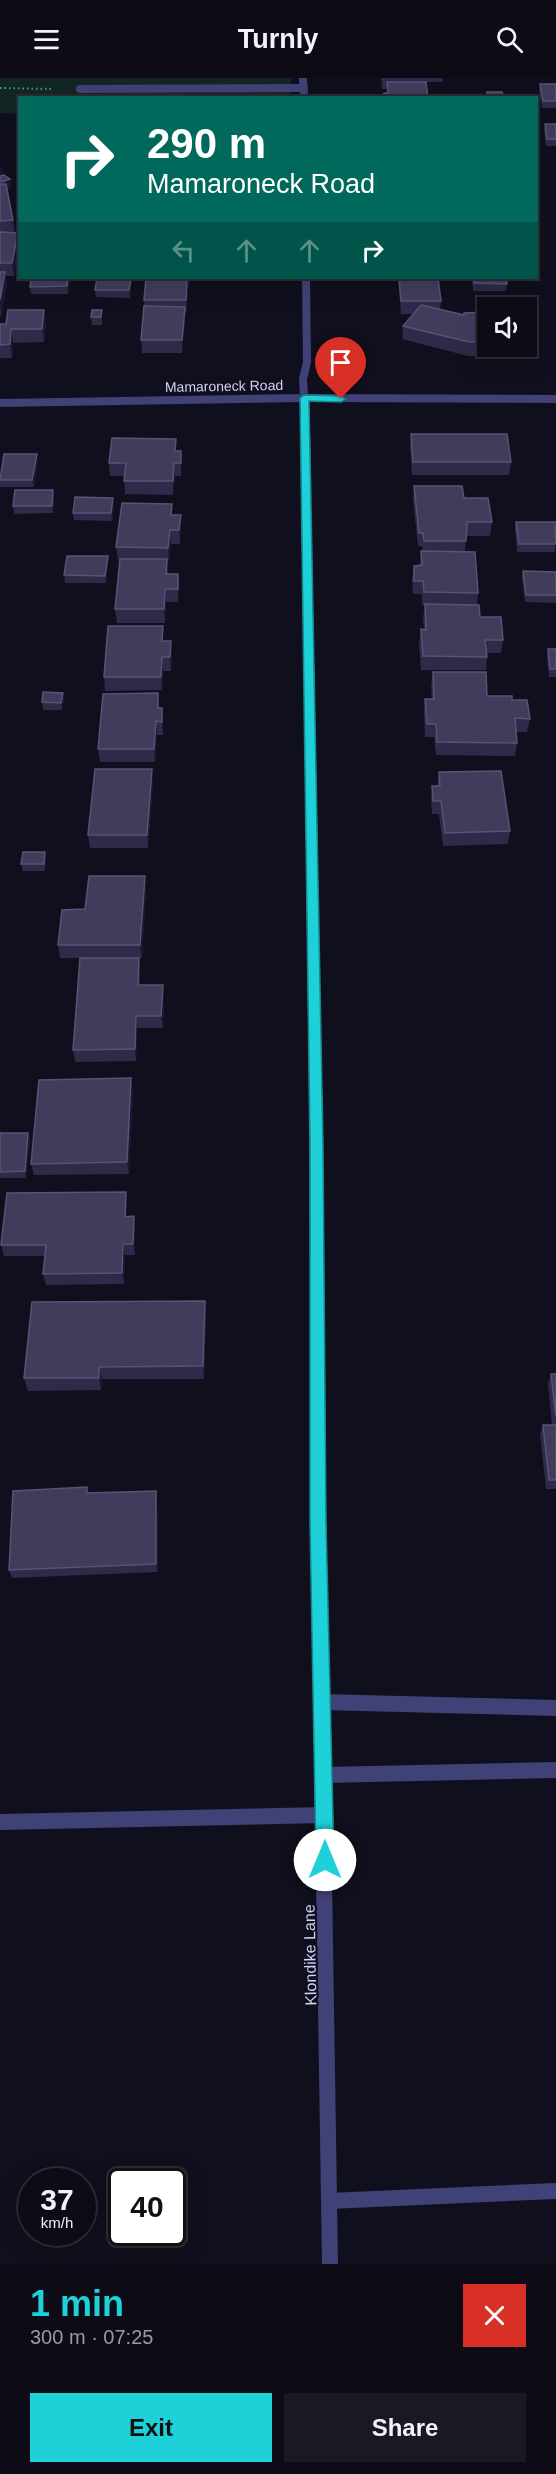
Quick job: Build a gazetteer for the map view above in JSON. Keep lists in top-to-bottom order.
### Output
{
  "streets": {
    "street": ["Mamaroneck Road", "Klondike Lane"]
  },
  "crossings": [
    ["Mamaroneck Road", "Klondike Lane"]
  ],
  "page": {
    "header": "Turnly",
    "turn": ["290 m", "Mamaroneck Road"],
    "speed": "37 km/h",
    "limit": "40",
    "heading": ["1 min", "300 m · 07:25"],
    "buttons": ["Exit", "Share"]
  }
}
